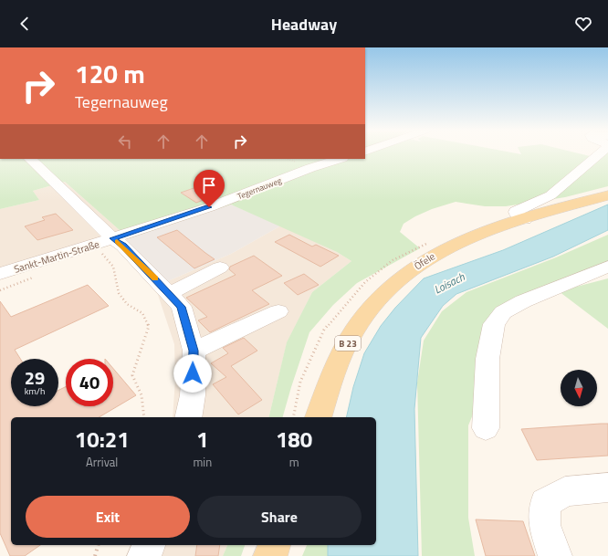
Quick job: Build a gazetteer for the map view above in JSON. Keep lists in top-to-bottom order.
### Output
{
  "streets": {
    "main road": ["Öfele", "B 23"],
    "street": ["Tegernauweg", "Sankt-Martin-Straße"]
  },
  "crossings": [
    ["Tegernauweg", "Sankt-Martin-Straße"]
  ],
  "water": ["Loisach"],
  "north": "bottom",
  "page": {
    "header": "Headway",
    "turn": ["120 m", "Tegernauweg"],
    "speed": "29 km/h",
    "limit": "40",
    "eta": [
      "10:21",
      "Arrival",
      "1",
      "min",
      "180",
      "m"
    ],
    "buttons": ["Exit", "Share"]
  }
}
